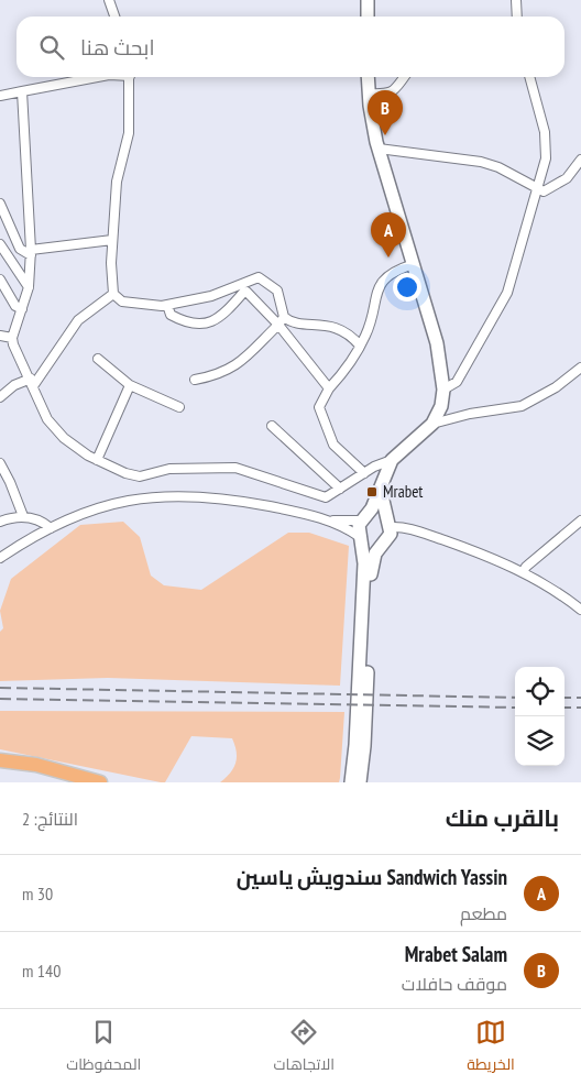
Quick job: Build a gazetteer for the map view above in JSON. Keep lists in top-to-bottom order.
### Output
{
  "places": {
    "transit": ["Mrabet"]
  },
  "page": {
    "search": "ابحث هنا",
    "pins": ["B", "A"],
    "heading": ["بالقرب منك", "النتائج: 2"],
    "list": [
      {
        "mark": "A",
        "name": "Sandwich Yassin سندويش ياسين",
        "note": "مطعم",
        "value": "30 m"
      },
      {
        "mark": "B",
        "name": "Mrabet Salam",
        "note": "موقف حافلات",
        "value": "140 m"
      }
    ],
    "nav": ["الخريطة", "الاتجاهات", "المحفوظات"]
  }
}
